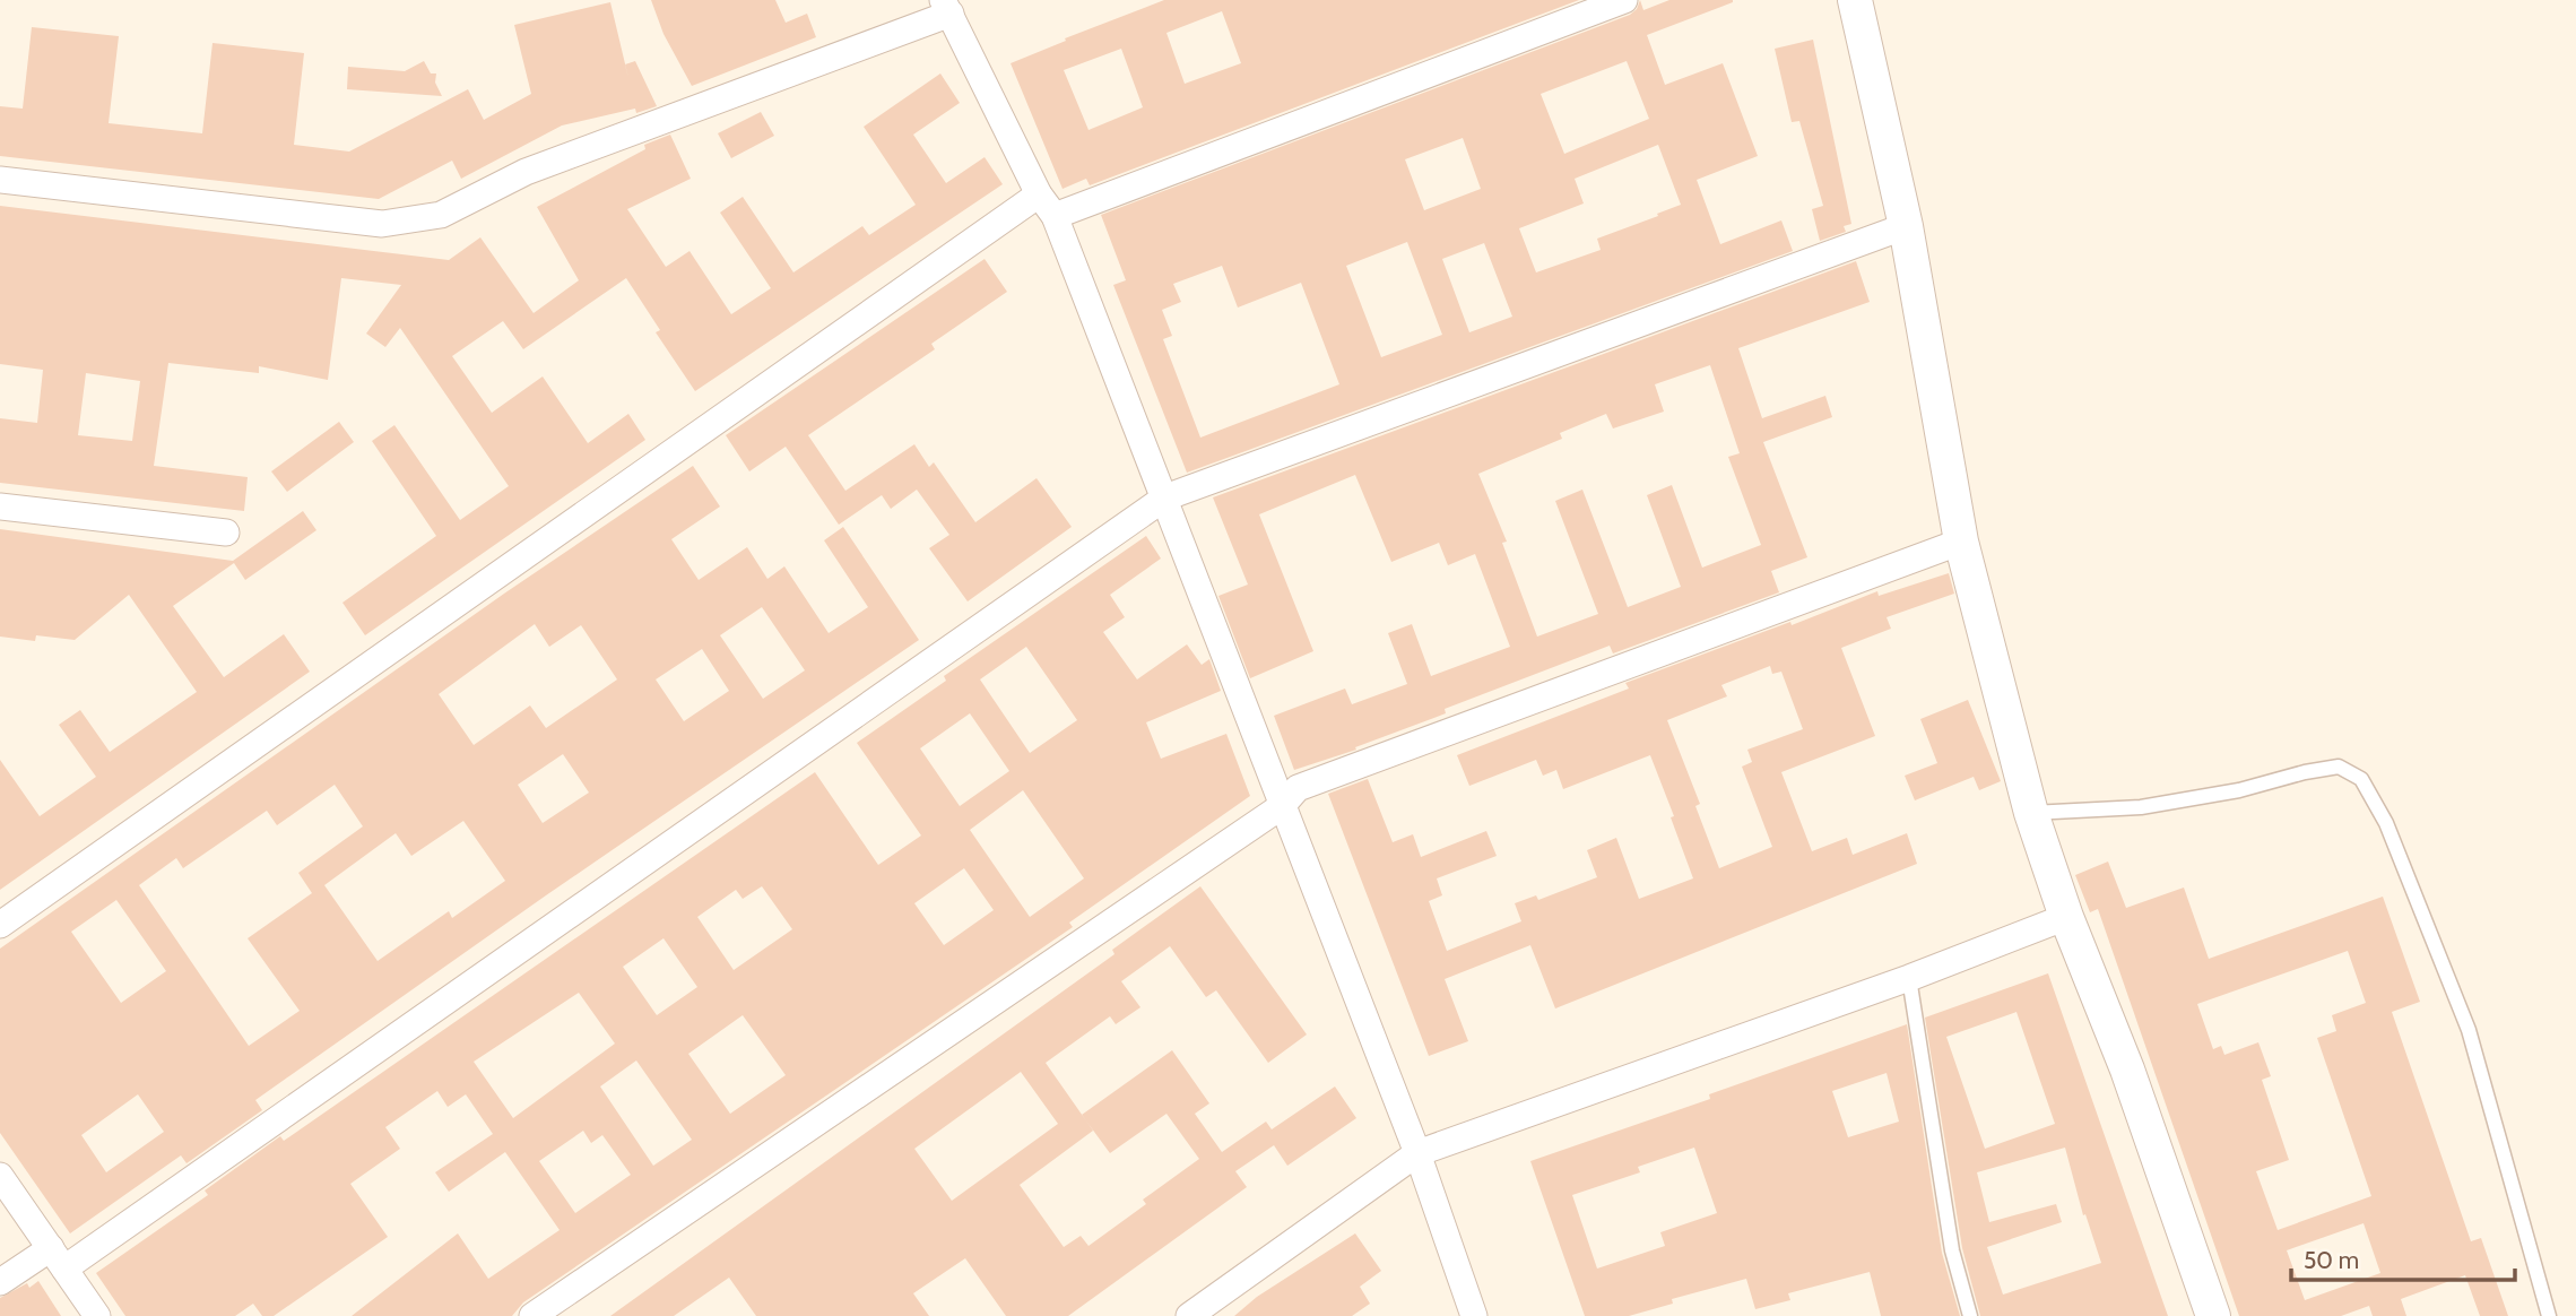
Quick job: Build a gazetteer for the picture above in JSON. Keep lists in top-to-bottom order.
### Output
{
  "scale_bar": "50 m"
}
